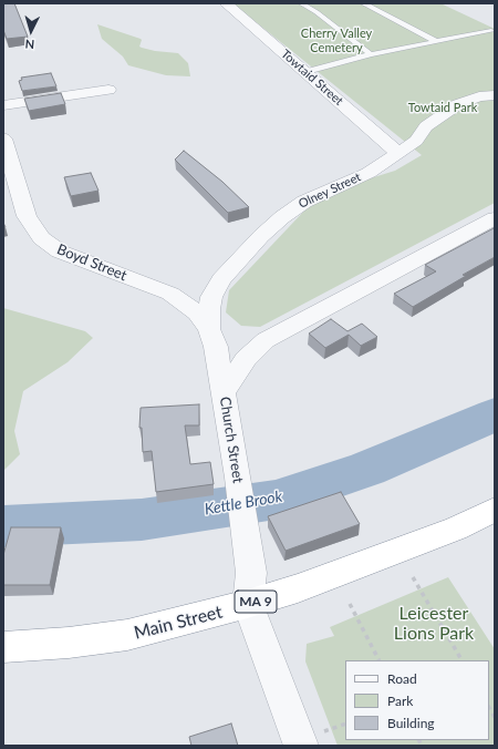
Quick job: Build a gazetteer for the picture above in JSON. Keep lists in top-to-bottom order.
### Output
{
  "streets": {
    "highway": ["MA 9", "Main Street"],
    "street": [
      "Towtaid Street",
      "Olney Street",
      "Boyd Street",
      "Church Street"
    ]
  },
  "crossings": [
    ["Towtaid Street", "Olney Street"],
    ["Olney Street", "Boyd Street"],
    ["Olney Street", "Church Street"],
    ["Boyd Street", "Church Street"],
    ["Church Street", "Main Street"]
  ],
  "water": ["Kettle Brook"],
  "parks": ["Cherry Valley Cemetery", "Towtaid Park", "Leicester Lions Park"],
  "legend": ["Road", "Park", "Building"],
  "north": "bottom"
}
